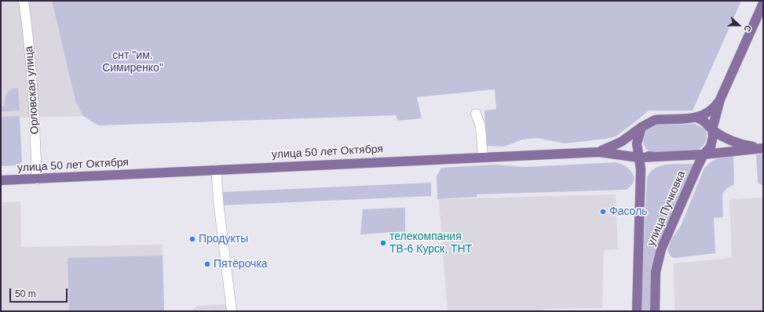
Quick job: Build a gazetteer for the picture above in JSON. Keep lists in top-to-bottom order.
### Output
{
  "streets": {
    "main road": ["улица 50 лет Октября", "улица Пучковка"],
    "street": ["Орловская улица"]
  },
  "crossings": [
    ["Орловская улица", "улица 50 лет Октября"],
    ["улица 50 лет Октября", "улица Пучковка"]
  ],
  "parks": ["снт \"им. Симиренко\""],
  "places": [
    "Фасоль",
    "Продукты",
    "телекомпания ТВ-6 Курск, ТНТ",
    "Пятёрочка"
  ],
  "scale_bar": "50 m",
  "north": "right"
}
